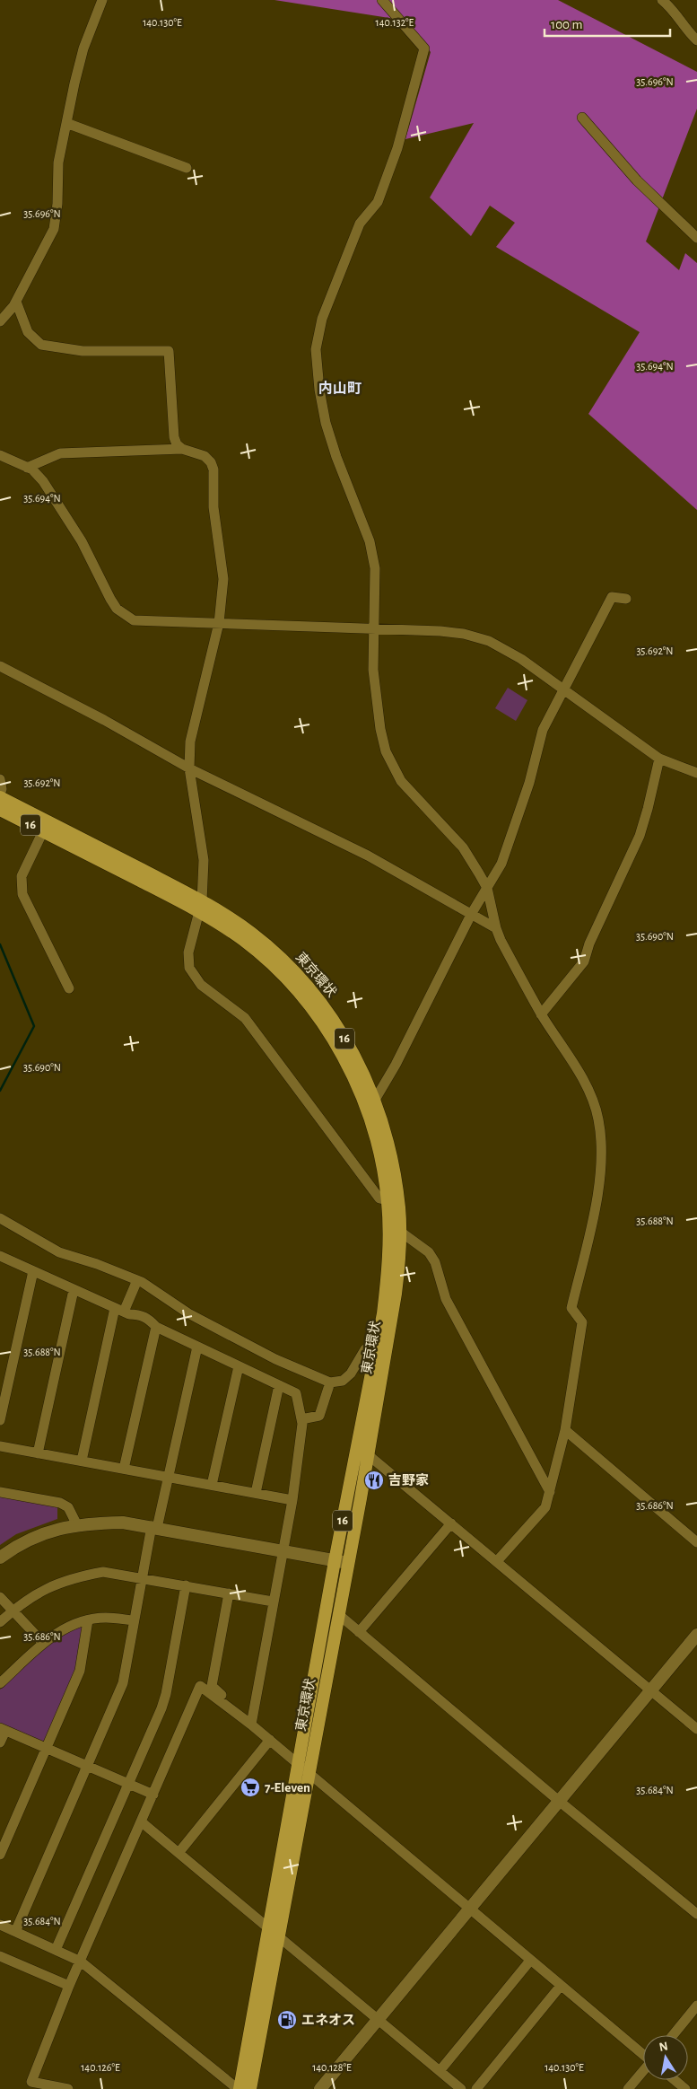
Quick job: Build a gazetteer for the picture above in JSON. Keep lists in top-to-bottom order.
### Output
{
  "streets": {
    "highway": ["16", "東京環状"]
  },
  "districts": ["内山町"],
  "places": {
    "restaurant": ["吉野家"],
    "supermarket": ["7-Eleven"],
    "fuel station": ["エネオス"]
  },
  "scale_bar": "100 m",
  "north": "top",
  "coordinates": [
    "140.130°E",
    "140.132°E",
    "35.696°N",
    "35.694°N",
    "35.692°N",
    "35.690°N",
    "35.688°N",
    "35.686°N",
    "35.684°N",
    "140.126°E",
    "140.128°E"
  ]
}
